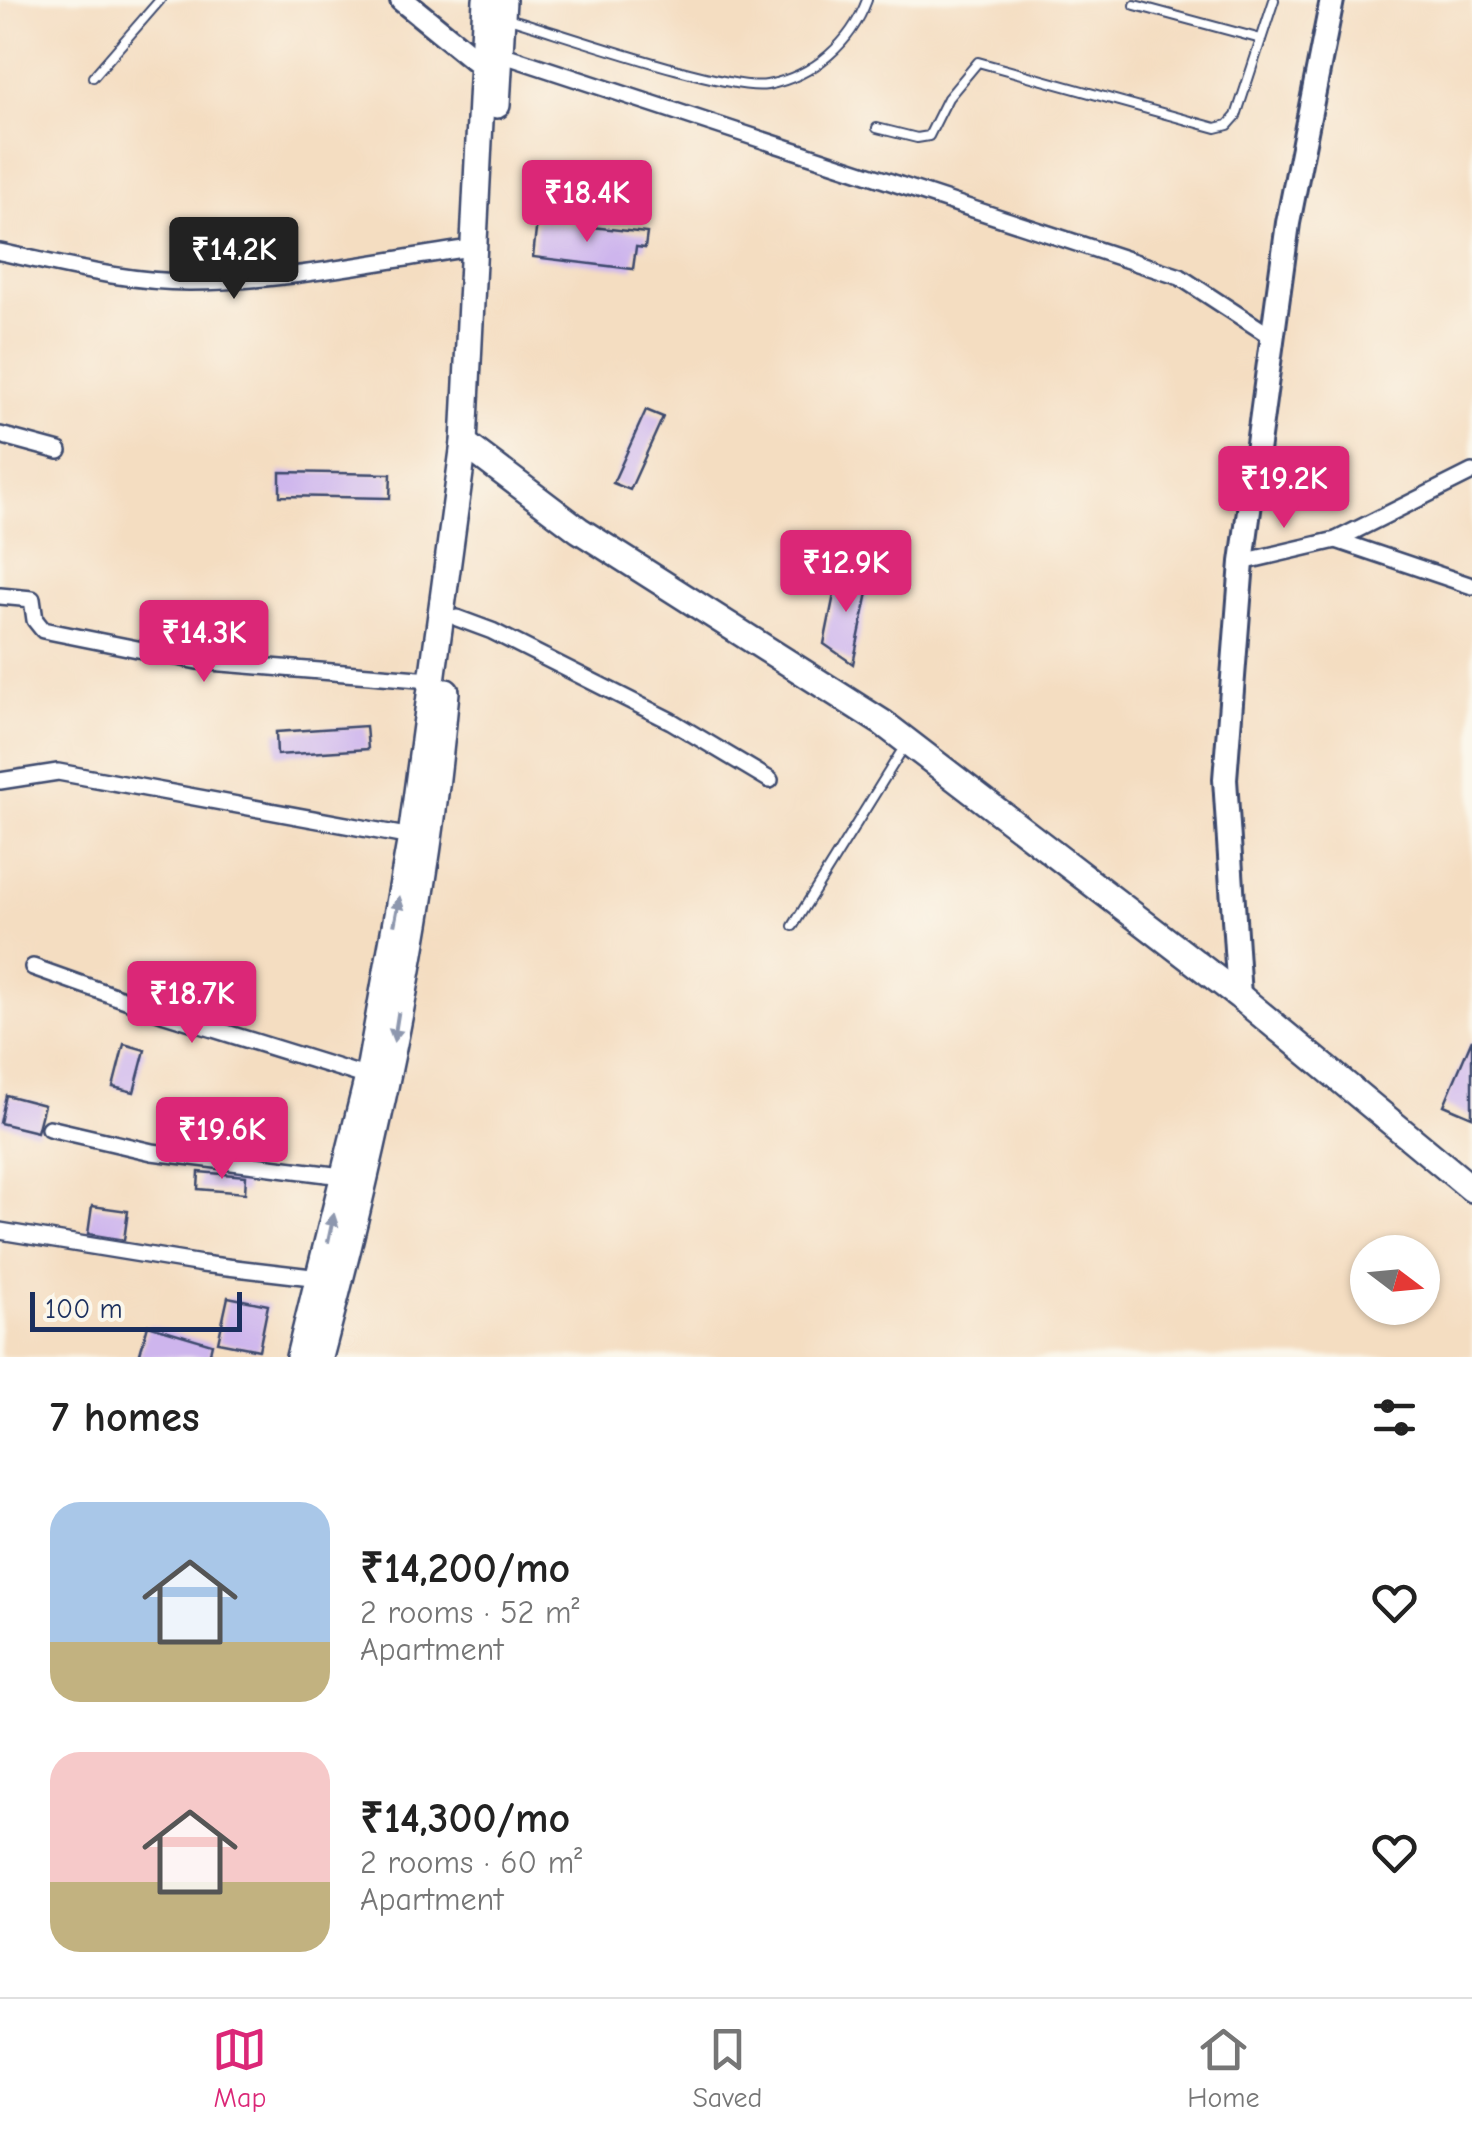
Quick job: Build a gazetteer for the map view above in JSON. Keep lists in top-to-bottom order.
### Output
{
  "scale_bar": "100 m",
  "north": "right",
  "page": {
    "price": [
      "₹18.4K",
      "₹14.2K",
      "₹19.2K",
      "₹12.9K",
      "₹14.3K",
      "₹18.7K",
      "₹19.6K"
    ],
    "scale": "100 m",
    "heading": "7 homes",
    "list": [
      {
        "name": "₹14,200/mo",
        "note": "2 rooms · 52 m² · Apartment"
      },
      {
        "name": "₹14,300/mo",
        "note": "2 rooms · 60 m² · Apartment"
      }
    ],
    "tabs": ["Map", "Saved", "Home"]
  }
}
